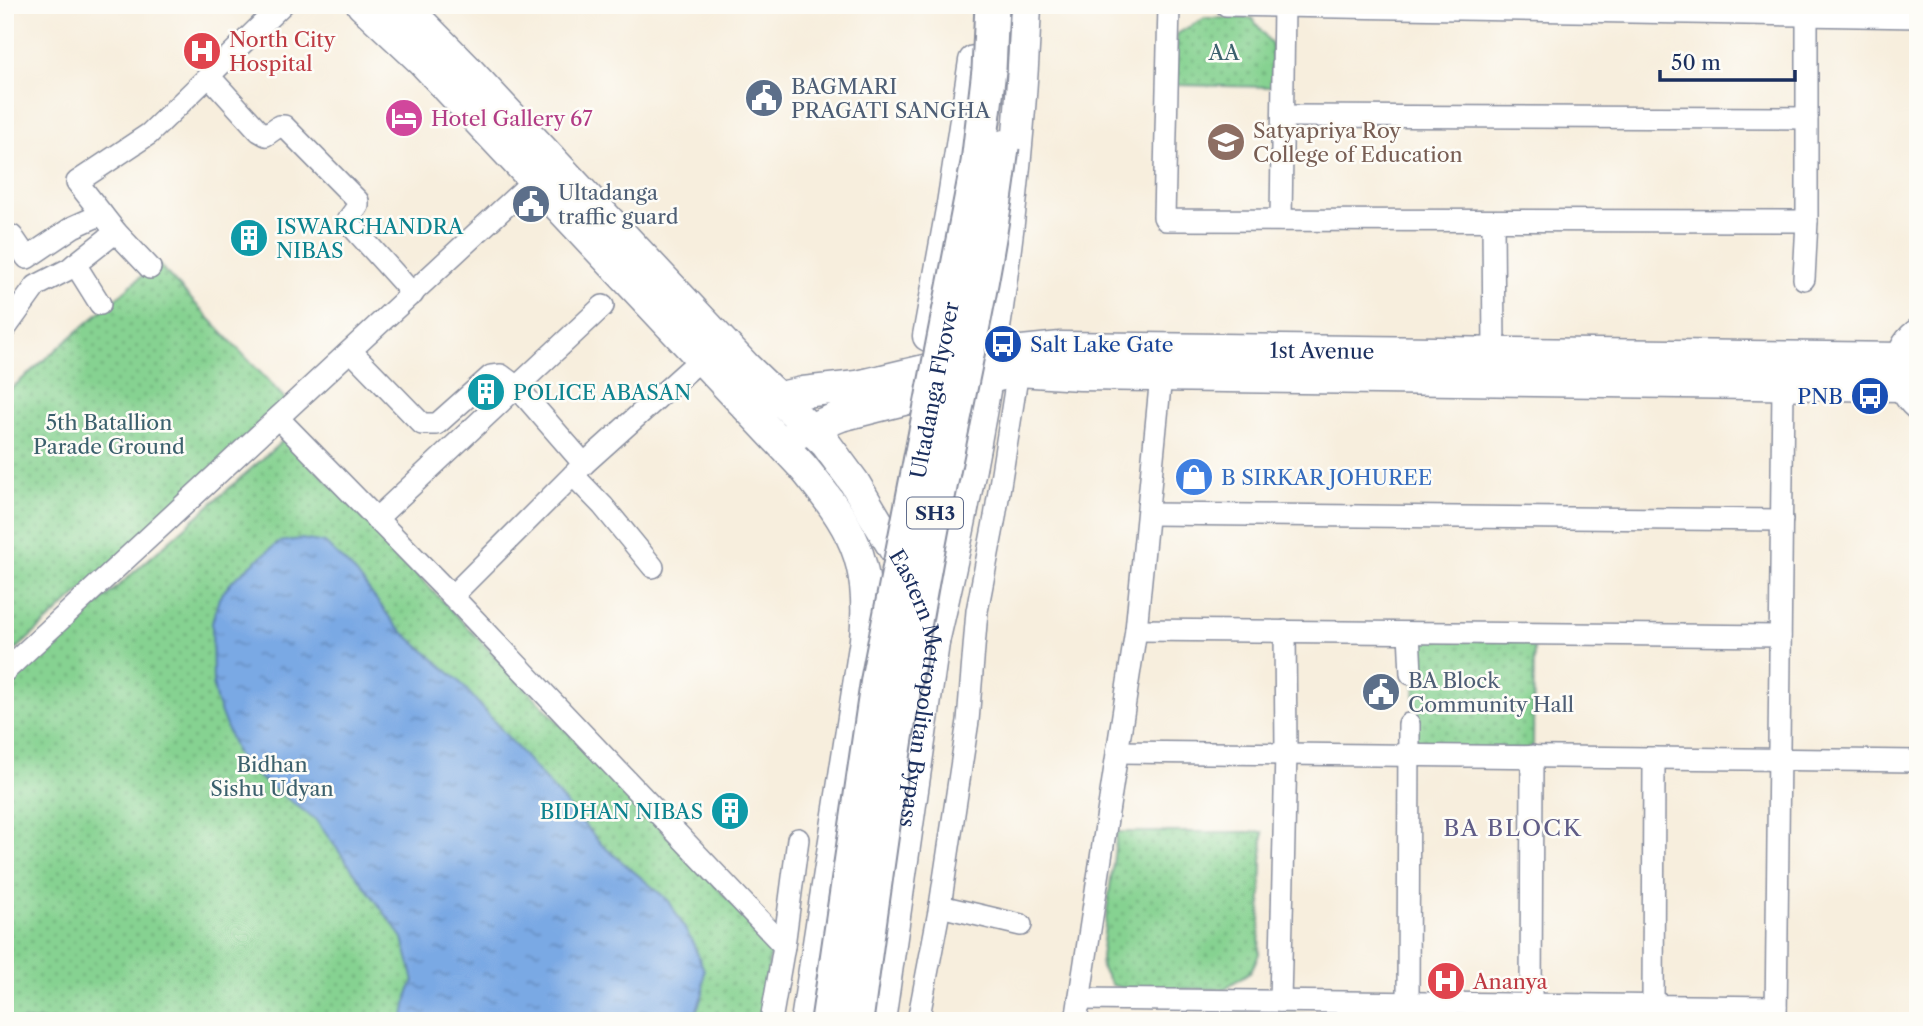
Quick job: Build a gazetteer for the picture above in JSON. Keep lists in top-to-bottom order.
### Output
{
  "streets": {
    "main road": [
      "1st Avenue",
      "Ultadanga Flyover",
      "SH3",
      "Eastern Metropolitan Bypass"
    ]
  },
  "districts": ["BA BLOCK"],
  "parks": ["AA", "5th Batallion Parade Ground", "Bidhan Sishu Udyan"],
  "places": {
    "hospital": ["North City Hospital", "Ananya"],
    "public building": ["BAGMARI PRAGATI SANGHA", "Ultadanga traffic guard", "BA Block Community Hall"],
    "hotel": ["Hotel Gallery 67"],
    "school or university": ["Satyapriya Roy College of Education"],
    "building": ["ISWARCHANDRA NIBAS", "POLICE ABASAN", "BIDHAN NIBAS"],
    "bus stop": ["Salt Lake Gate", "PNB"],
    "shop": ["B SIRKAR JOHUREE"]
  },
  "scale_bar": "50 m"
}
